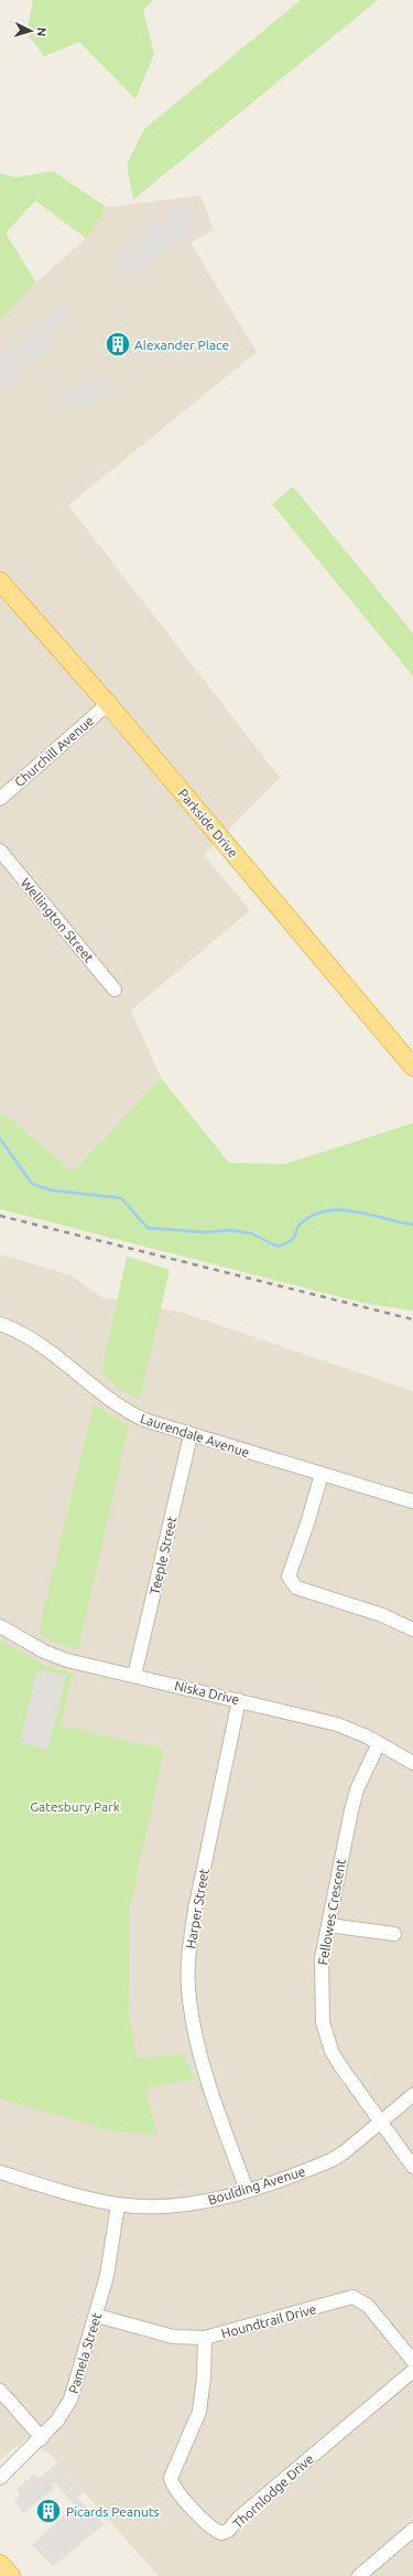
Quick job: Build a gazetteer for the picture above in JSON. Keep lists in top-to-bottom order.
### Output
{
  "streets": {
    "main road": ["Parkside Drive"],
    "street": [
      "Churchill Avenue",
      "Wellington Street",
      "Laurendale Avenue",
      "Teeple Street",
      "Niska Drive",
      "Harper Street",
      "Fellowes Crescent",
      "Boulding Avenue",
      "Houndtrail Drive",
      "Pamela Street",
      "Thornlodge Drive"
    ]
  },
  "crossings": [
    ["Churchill Avenue", "Parkside Drive"],
    ["Laurendale Avenue", "Teeple Street"],
    ["Teeple Street", "Niska Drive"],
    ["Niska Drive", "Harper Street"],
    ["Niska Drive", "Fellowes Crescent"],
    ["Harper Street", "Boulding Avenue"],
    ["Fellowes Crescent", "Boulding Avenue"],
    ["Boulding Avenue", "Pamela Street"],
    ["Houndtrail Drive", "Pamela Street"],
    ["Houndtrail Drive", "Thornlodge Drive"]
  ],
  "parks": ["Gatesbury Park"],
  "places": {
    "building": ["Alexander Place", "Picards Peanuts"]
  },
  "north": "right"
}
